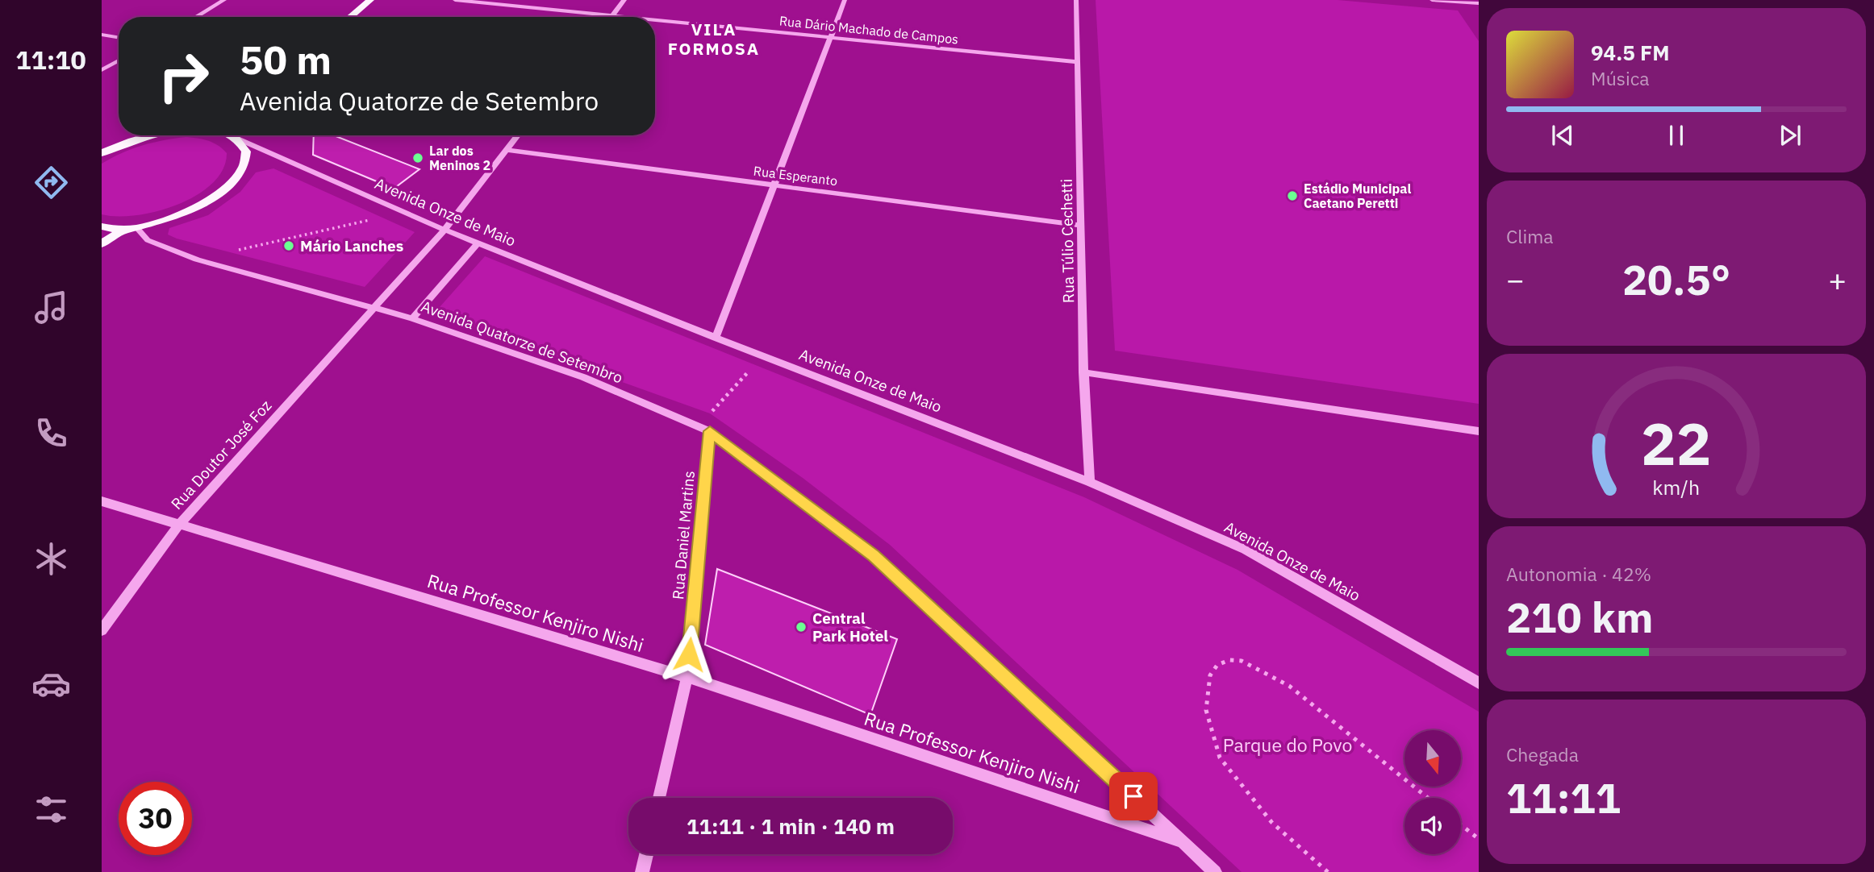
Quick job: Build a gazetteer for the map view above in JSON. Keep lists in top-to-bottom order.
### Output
{
  "streets": {
    "street": [
      "Rua Dário Machado de Campos",
      "Rua Esperanto",
      "Avenida Onze de Maio",
      "Rua Túlio Cechetti",
      "Avenida Quatorze de Setembro",
      "Rua Doutor José Foz",
      "Rua Daniel Martins",
      "Rua Professor Kenjiro Nishi"
    ]
  },
  "crossings": [
    ["Rua Dário Machado de Campos", "Rua Túlio Cechetti"],
    ["Rua Esperanto", "Rua Túlio Cechetti"],
    ["Rua Esperanto", "Rua Doutor José Foz"],
    ["Avenida Onze de Maio", "Rua Túlio Cechetti"],
    ["Avenida Onze de Maio", "Rua Doutor José Foz"],
    ["Avenida Quatorze de Setembro", "Rua Doutor José Foz"],
    ["Avenida Quatorze de Setembro", "Rua Daniel Martins"],
    ["Avenida Quatorze de Setembro", "Rua Professor Kenjiro Nishi"],
    ["Rua Doutor José Foz", "Rua Professor Kenjiro Nishi"],
    ["Rua Daniel Martins", "Rua Professor Kenjiro Nishi"]
  ],
  "districts": ["VILA FORMOSA"],
  "parks": ["Parque do Povo"],
  "places": [
    "Lar dos Meninos 2",
    "Estádio Municipal Caetano Peretti",
    "Mário Lanches",
    "Central Park Hotel"
  ],
  "north": "bottom",
  "page": {
    "tabs": "11:10",
    "turn": ["50 m", "Avenida Quatorze de Setembro"],
    "song": ["94.5 FM", "Música"],
    "tile": [
      "Clima",
      ["Autonomia · 42%", "210 km"],
      ["Chegada", "11:11"]
    ],
    "heat": ["−", "20.5°", "+"],
    "limit": "30",
    "trip": "11:11 · 1 min · 140 m",
    "gauge": ["22", "km/h"]
  }
}
